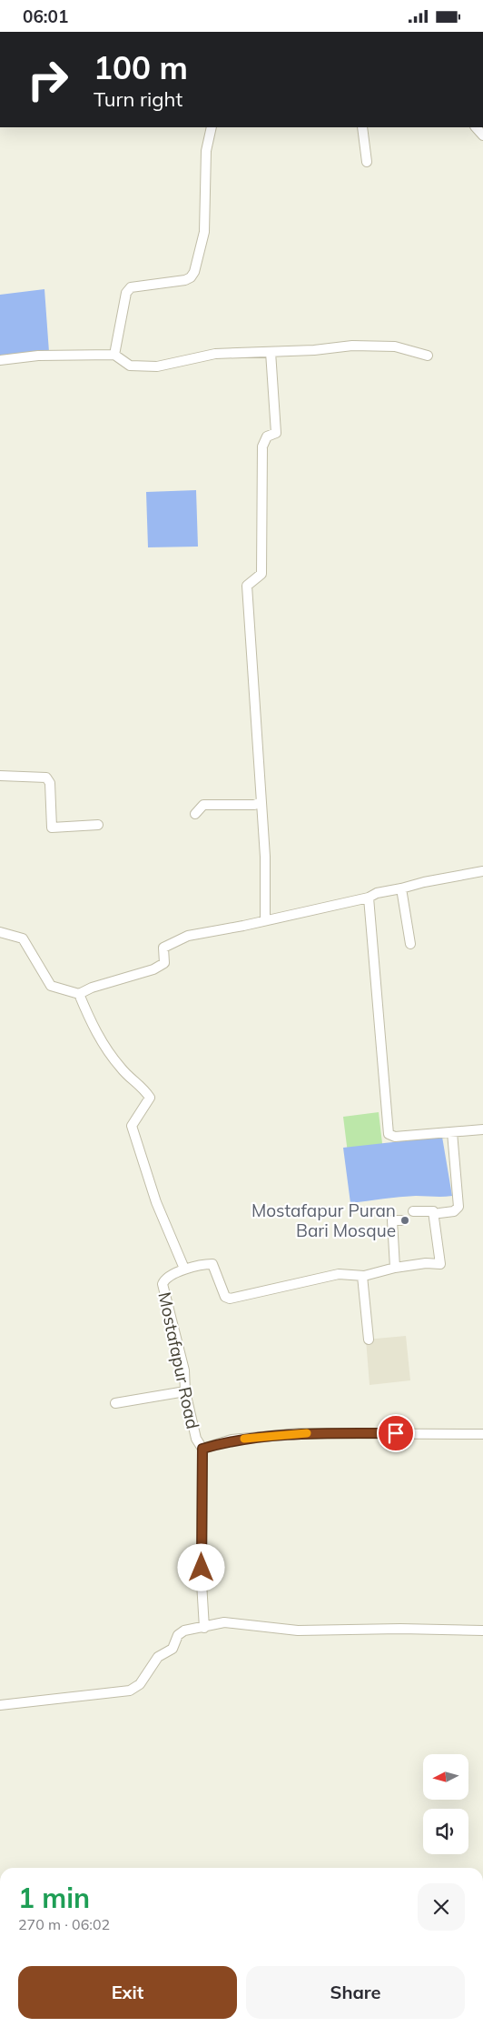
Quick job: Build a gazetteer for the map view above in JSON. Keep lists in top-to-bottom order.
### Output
{
  "streets": {
    "street": ["Mostafapur Road"]
  },
  "places": ["Mostafapur Puran Bari Mosque"],
  "north": "left",
  "page": {
    "status": "06:01",
    "turn": ["100 m", "Turn right"],
    "heading": ["1 min", "270 m · 06:02"],
    "buttons": ["Exit", "Share"]
  }
}
